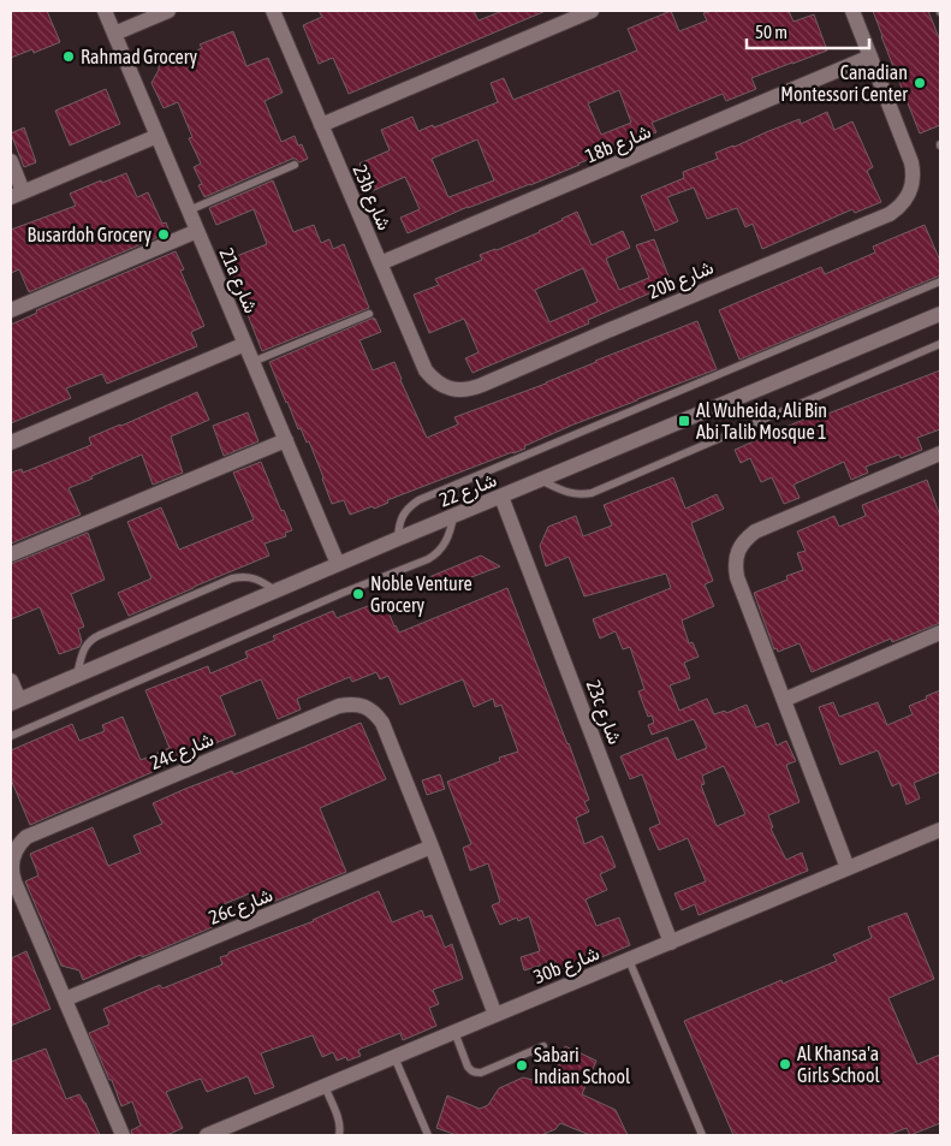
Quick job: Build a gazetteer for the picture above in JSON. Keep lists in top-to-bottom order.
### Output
{
  "streets": {
    "street": [
      "18b شارع",
      "23b شارع",
      "20b شارع",
      "21a شارع",
      "شارع 22",
      "23c شارع",
      "24c شارع",
      "26c شارع",
      "30b شارع"
    ]
  },
  "crossings": [
    ["18b شارع", "23b شارع"],
    ["18b شارع", "20b شارع"],
    ["23b شارع", "20b شارع"],
    ["21a شارع", "شارع 22"],
    ["شارع 22", "23c شارع"],
    ["23c شارع", "30b شارع"],
    ["24c شارع", "26c شارع"]
  ],
  "places": {
    "other": [
      "Rahmad Grocery",
      "Canadian Montessori Center",
      "Busardoh Grocery",
      "Noble Venture Grocery",
      "Al Khansa'a Girls School",
      "Sabari Indian School"
    ],
    "transit": ["Al Wuheida, Ali Bin Abi Talib Mosque 1"]
  },
  "scale_bar": "50 m"
}
